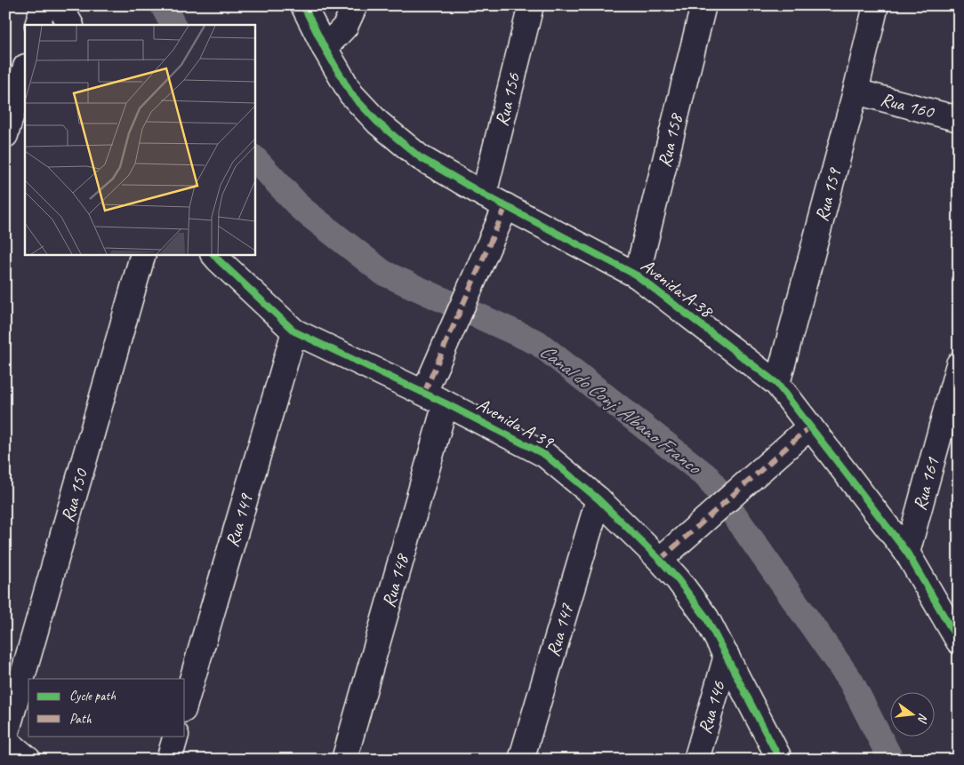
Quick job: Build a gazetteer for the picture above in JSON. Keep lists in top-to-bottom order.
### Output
{
  "streets": {
    "street": [
      "Rua 156",
      "Rua 160",
      "Rua 158",
      "Rua 159",
      "Avenida A 38",
      "Avenida A 39",
      "Rua 161",
      "Rua 150",
      "Rua 149",
      "Rua 148",
      "Rua 147",
      "Rua 146"
    ]
  },
  "crossings": [
    ["Rua 156", "Avenida A 38"],
    ["Rua 160", "Rua 159"],
    ["Rua 158", "Avenida A 38"],
    ["Rua 159", "Avenida A 38"],
    ["Avenida A 38", "Rua 161"],
    ["Avenida A 39", "Rua 149"],
    ["Avenida A 39", "Rua 148"],
    ["Avenida A 39", "Rua 147"],
    ["Avenida A 39", "Rua 146"]
  ],
  "water": ["Canal do Conj. Albano Franco"],
  "legend": ["Cycle path", "Path"],
  "north": "right"
}
